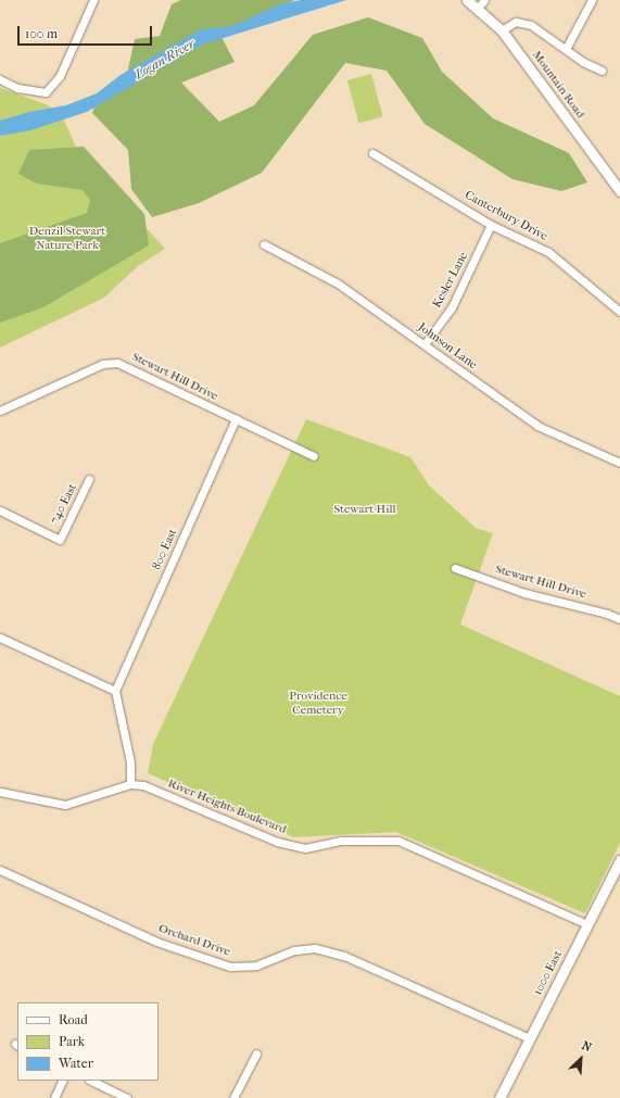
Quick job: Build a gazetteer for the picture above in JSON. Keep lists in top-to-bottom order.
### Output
{
  "streets": {
    "street": [
      "Mountain Road",
      "Canterbury Drive",
      "Kesler Lane",
      "Johnson Lane",
      "Stewart Hill Drive",
      "740 East",
      "800 East",
      "River Heights Boulevard",
      "Orchard Drive",
      "1000 East"
    ]
  },
  "crossings": [
    ["Canterbury Drive", "Kesler Lane"],
    ["Kesler Lane", "Johnson Lane"],
    ["Stewart Hill Drive", "800 East"],
    ["River Heights Boulevard", "1000 East"],
    ["Orchard Drive", "1000 East"]
  ],
  "water": ["Logan River"],
  "parks": ["Denzil Stewart Nature Park", "Stewart Hill", "Providence Cemetery"],
  "legend": ["Road", "Park", "Water"],
  "scale_bar": "100 m",
  "north": "top right"
}
